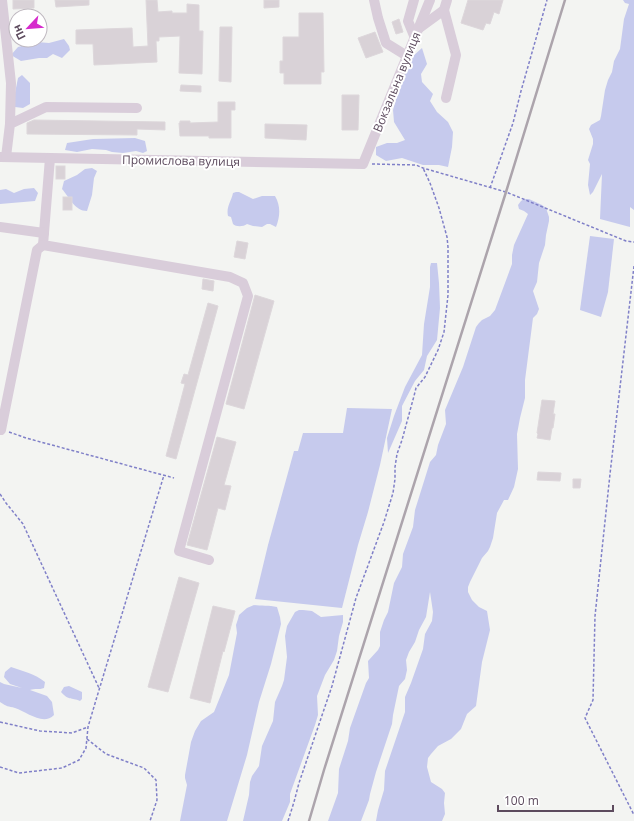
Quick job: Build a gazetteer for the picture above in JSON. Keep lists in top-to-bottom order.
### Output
{
  "streets": {
    "street": ["Вокзальна вулиця", "Промислова вулиця"]
  },
  "crossings": [
    ["Вокзальна вулиця", "Промислова вулиця"]
  ],
  "scale_bar": "100 m",
  "north": "bottom left"
}
